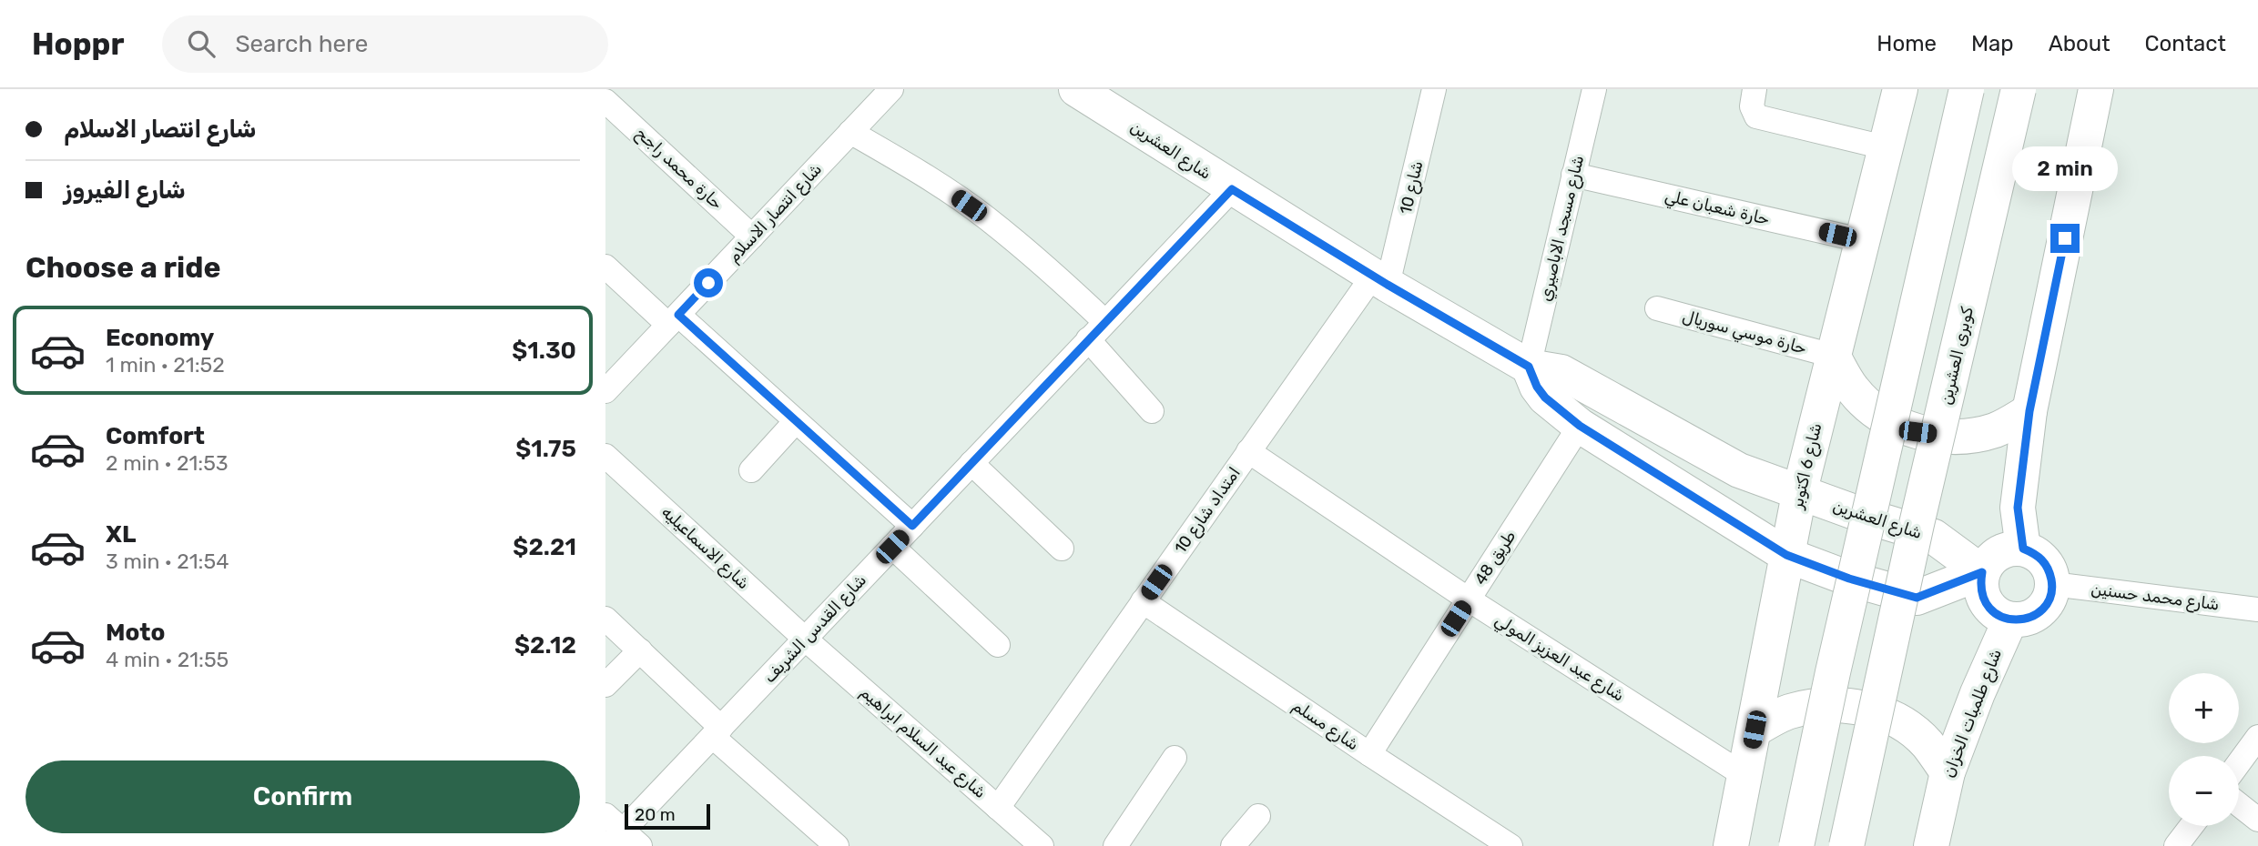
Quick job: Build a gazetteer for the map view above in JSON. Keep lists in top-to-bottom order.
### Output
{
  "streets": {
    "main road": [
      "شارع العشرين",
      "كوبرى العشرين",
      "شارع 6 اكتوبر",
      "شارع طلمبات الخزان"
    ],
    "street": [
      "حارة محمد راجح",
      "شارع 10",
      "حارة شعبان علي",
      "شارع انتصار الاسلام",
      "شارع مسجد الاباصيري",
      "حارة موسي سوريال",
      "امتداد شارع 10",
      "شارع الاسماعيليه",
      "طريق 48",
      "شارع محمد حسنين",
      "شارع القدس الشريف",
      "شارع عبد العزيز المولي",
      "شارع مسلم",
      "شارع عبد السلام ابراهيم"
    ]
  },
  "crossings": [
    ["شارع العشرين", "شارع 10"],
    ["شارع العشرين", "شارع مسجد الاباصيري"],
    ["شارع العشرين", "شارع 6 اكتوبر"],
    ["شارع العشرين", "امتداد شارع 10"],
    ["شارع العشرين", "شارع محمد حسنين"],
    ["شارع العشرين", "شارع القدس الشريف"],
    ["شارع العشرين", "شارع طلمبات الخزان"],
    ["حارة محمد راجح", "شارع انتصار الاسلام"],
    ["شارع 10", "امتداد شارع 10"],
    ["حارة شعبان علي", "شارع مسجد الاباصيري"],
    ["حارة شعبان علي", "شارع 6 اكتوبر"],
    ["حارة موسي سوريال", "شارع 6 اكتوبر"],
    ["شارع 6 اكتوبر", "شارع عبد العزيز المولي"],
    ["امتداد شارع 10", "شارع عبد العزيز المولي"],
    ["امتداد شارع 10", "شارع مسلم"],
    ["امتداد شارع 10", "شارع عبد السلام ابراهيم"],
    ["شارع الاسماعيليه", "شارع القدس الشريف"],
    ["شارع الاسماعيليه", "شارع عبد السلام ابراهيم"],
    ["طريق 48", "شارع عبد العزيز المولي"],
    ["طريق 48", "شارع مسلم"],
    ["شارع محمد حسنين", "شارع طلمبات الخزان"],
    ["شارع القدس الشريف", "شارع عبد السلام ابراهيم"]
  ],
  "scale_bar": "20 m",
  "page": {
    "header": "Hoppr",
    "search": "Search here",
    "nav": [
      "Home",
      "Map",
      "About",
      "Contact"
    ],
    "banner": ["شارع انتصار الاسلام", "شارع الفيروز"],
    "bubble": "2 min",
    "heading": "Choose a ride",
    "list": [
      {
        "name": "Economy",
        "note": "1 min · 21:52",
        "value": "$1.30"
      },
      {
        "name": "Comfort",
        "note": "2 min · 21:53",
        "value": "$1.75"
      },
      {
        "name": "XL",
        "note": "3 min · 21:54",
        "value": "$2.21"
      },
      {
        "name": "Moto",
        "note": "4 min · 21:55",
        "value": "$2.12"
      }
    ],
    "map_buttons": ["+", "−"],
    "buttons": "Confirm",
    "scale": "20 m"
  }
}
